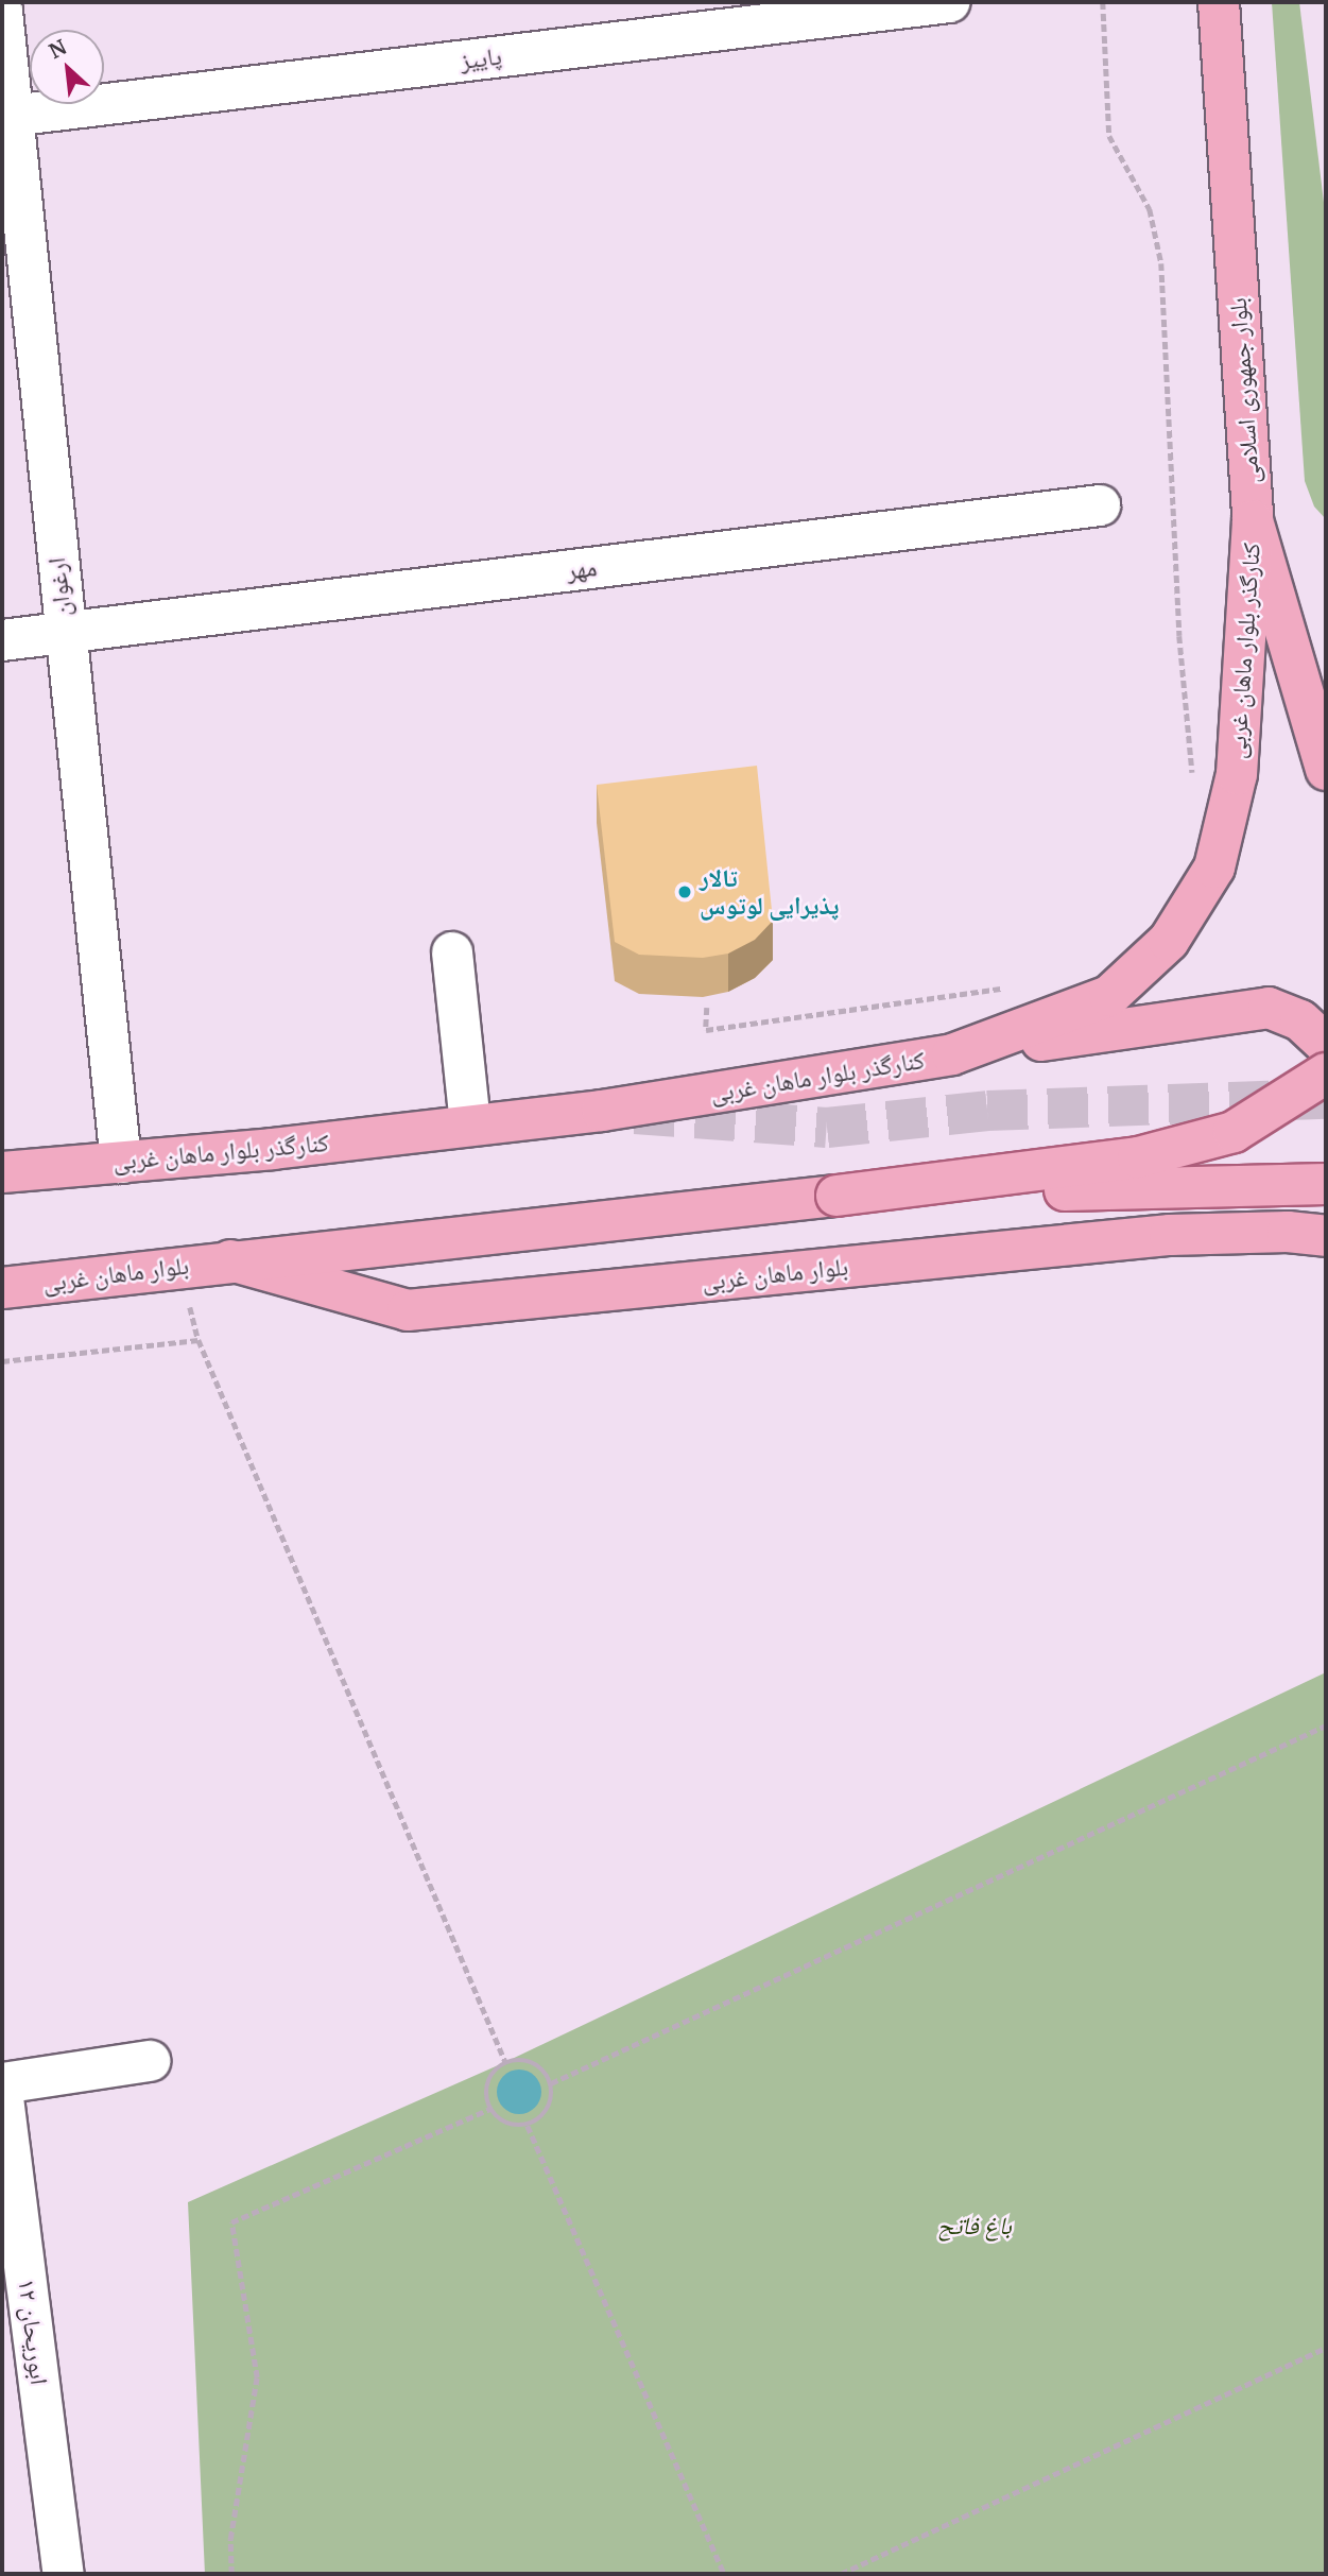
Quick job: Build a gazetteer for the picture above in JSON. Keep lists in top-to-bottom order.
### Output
{
  "streets": {
    "main road": ["بلوار جمهوری اسلامی", "کنارگذر بلوار ماهان غربی", "بلوار ماهان غربی"],
    "street": [
      "پاییز",
      "مهر",
      "ارغوان",
      "ابوریحان ۱۲"
    ]
  },
  "crossings": [
    ["پاییز", "ارغوان"],
    ["بلوار جمهوری اسلامی", "کنارگذر بلوار ماهان غربی"],
    ["مهر", "ارغوان"],
    ["ارغوان", "کنارگذر بلوار ماهان غربی"]
  ],
  "parks": ["باغ فاتح"],
  "places": ["تالار پذیرایی لوتوس"],
  "north": "top left"
}
